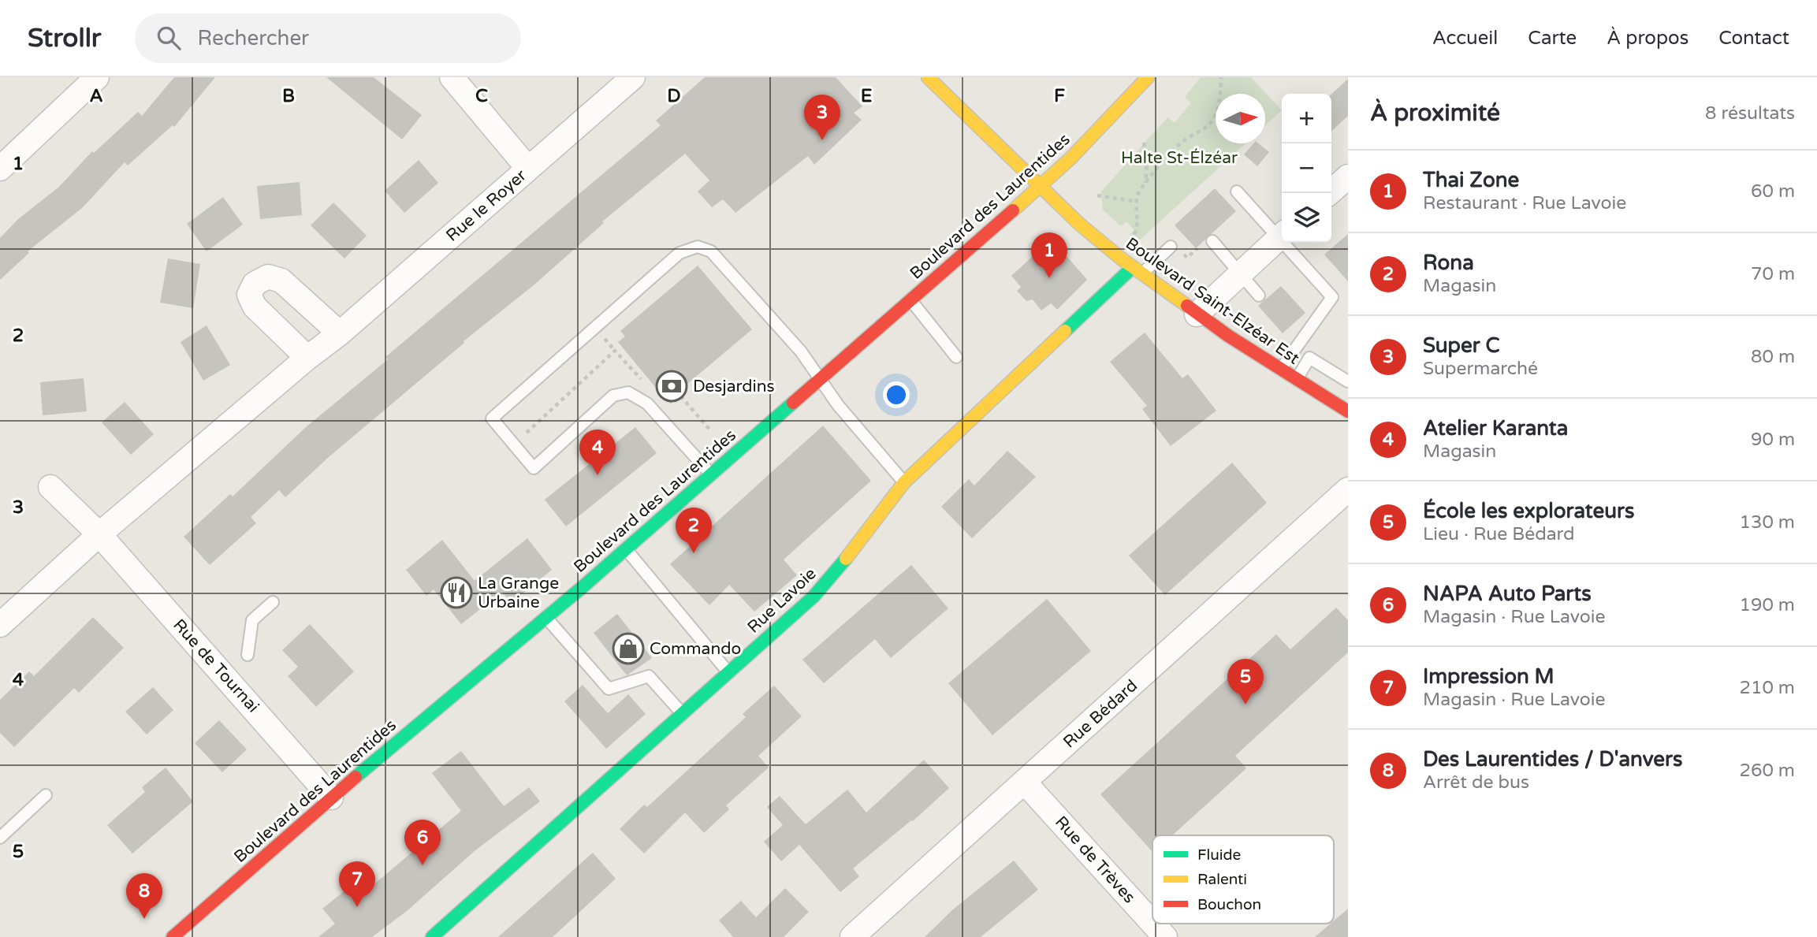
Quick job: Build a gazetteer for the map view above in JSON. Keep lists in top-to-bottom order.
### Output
{
  "streets": {
    "street": [
      "Rue le Royer",
      "Boulevard des Laurentides",
      "Boulevard Saint-Elzéar Est",
      "Rue Lavoie",
      "Rue de Tournai",
      "Rue Bédard",
      "Rue de Trèves"
    ]
  },
  "crossings": [
    ["Rue le Royer", "Rue de Tournai"],
    ["Boulevard des Laurentides", "Boulevard Saint-Elzéar Est"],
    ["Boulevard des Laurentides", "Rue de Tournai"],
    ["Boulevard Saint-Elzéar Est", "Rue Lavoie"],
    ["Rue Bédard", "Rue de Trèves"]
  ],
  "parks": ["Halte St-Élzéar"],
  "places": {
    "bank": ["Desjardins"],
    "restaurant": ["La Grange Urbaine"],
    "shop": ["Commando"]
  },
  "legend": ["Fluide", "Ralenti", "Bouchon"],
  "north": "right",
  "page": {
    "header": "Strollr",
    "search": "Rechercher",
    "nav": [
      "Accueil",
      "Carte",
      "À propos",
      "Contact"
    ],
    "heading": ["À proximité", "8 résultats"],
    "map_buttons": ["+", "−"],
    "pins": [
      "3",
      "1",
      "4",
      "2",
      "5",
      "6",
      "7",
      "8"
    ],
    "list": [
      {
        "mark": "1",
        "name": "Thai Zone",
        "note": "Restaurant · Rue Lavoie",
        "value": "60 m"
      },
      {
        "mark": "2",
        "name": "Rona",
        "note": "Magasin",
        "value": "70 m"
      },
      {
        "mark": "3",
        "name": "Super C",
        "note": "Supermarché",
        "value": "80 m"
      },
      {
        "mark": "4",
        "name": "Atelier Karanta",
        "note": "Magasin",
        "value": "90 m"
      },
      {
        "mark": "5",
        "name": "École les explorateurs",
        "note": "Lieu · Rue Bédard",
        "value": "130 m"
      },
      {
        "mark": "6",
        "name": "NAPA Auto Parts",
        "note": "Magasin · Rue Lavoie",
        "value": "190 m"
      },
      {
        "mark": "7",
        "name": "Impression M",
        "note": "Magasin · Rue Lavoie",
        "value": "210 m"
      },
      {
        "mark": "8",
        "name": "Des Laurentides / D'anvers",
        "note": "Arrêt de bus",
        "value": "260 m"
      }
    ]
  },
  "grid": {
    "columns": [
      "A",
      "B",
      "C",
      "D",
      "E",
      "F"
    ],
    "rows": [
      "1",
      "2",
      "3",
      "4",
      "5"
    ]
  }
}
